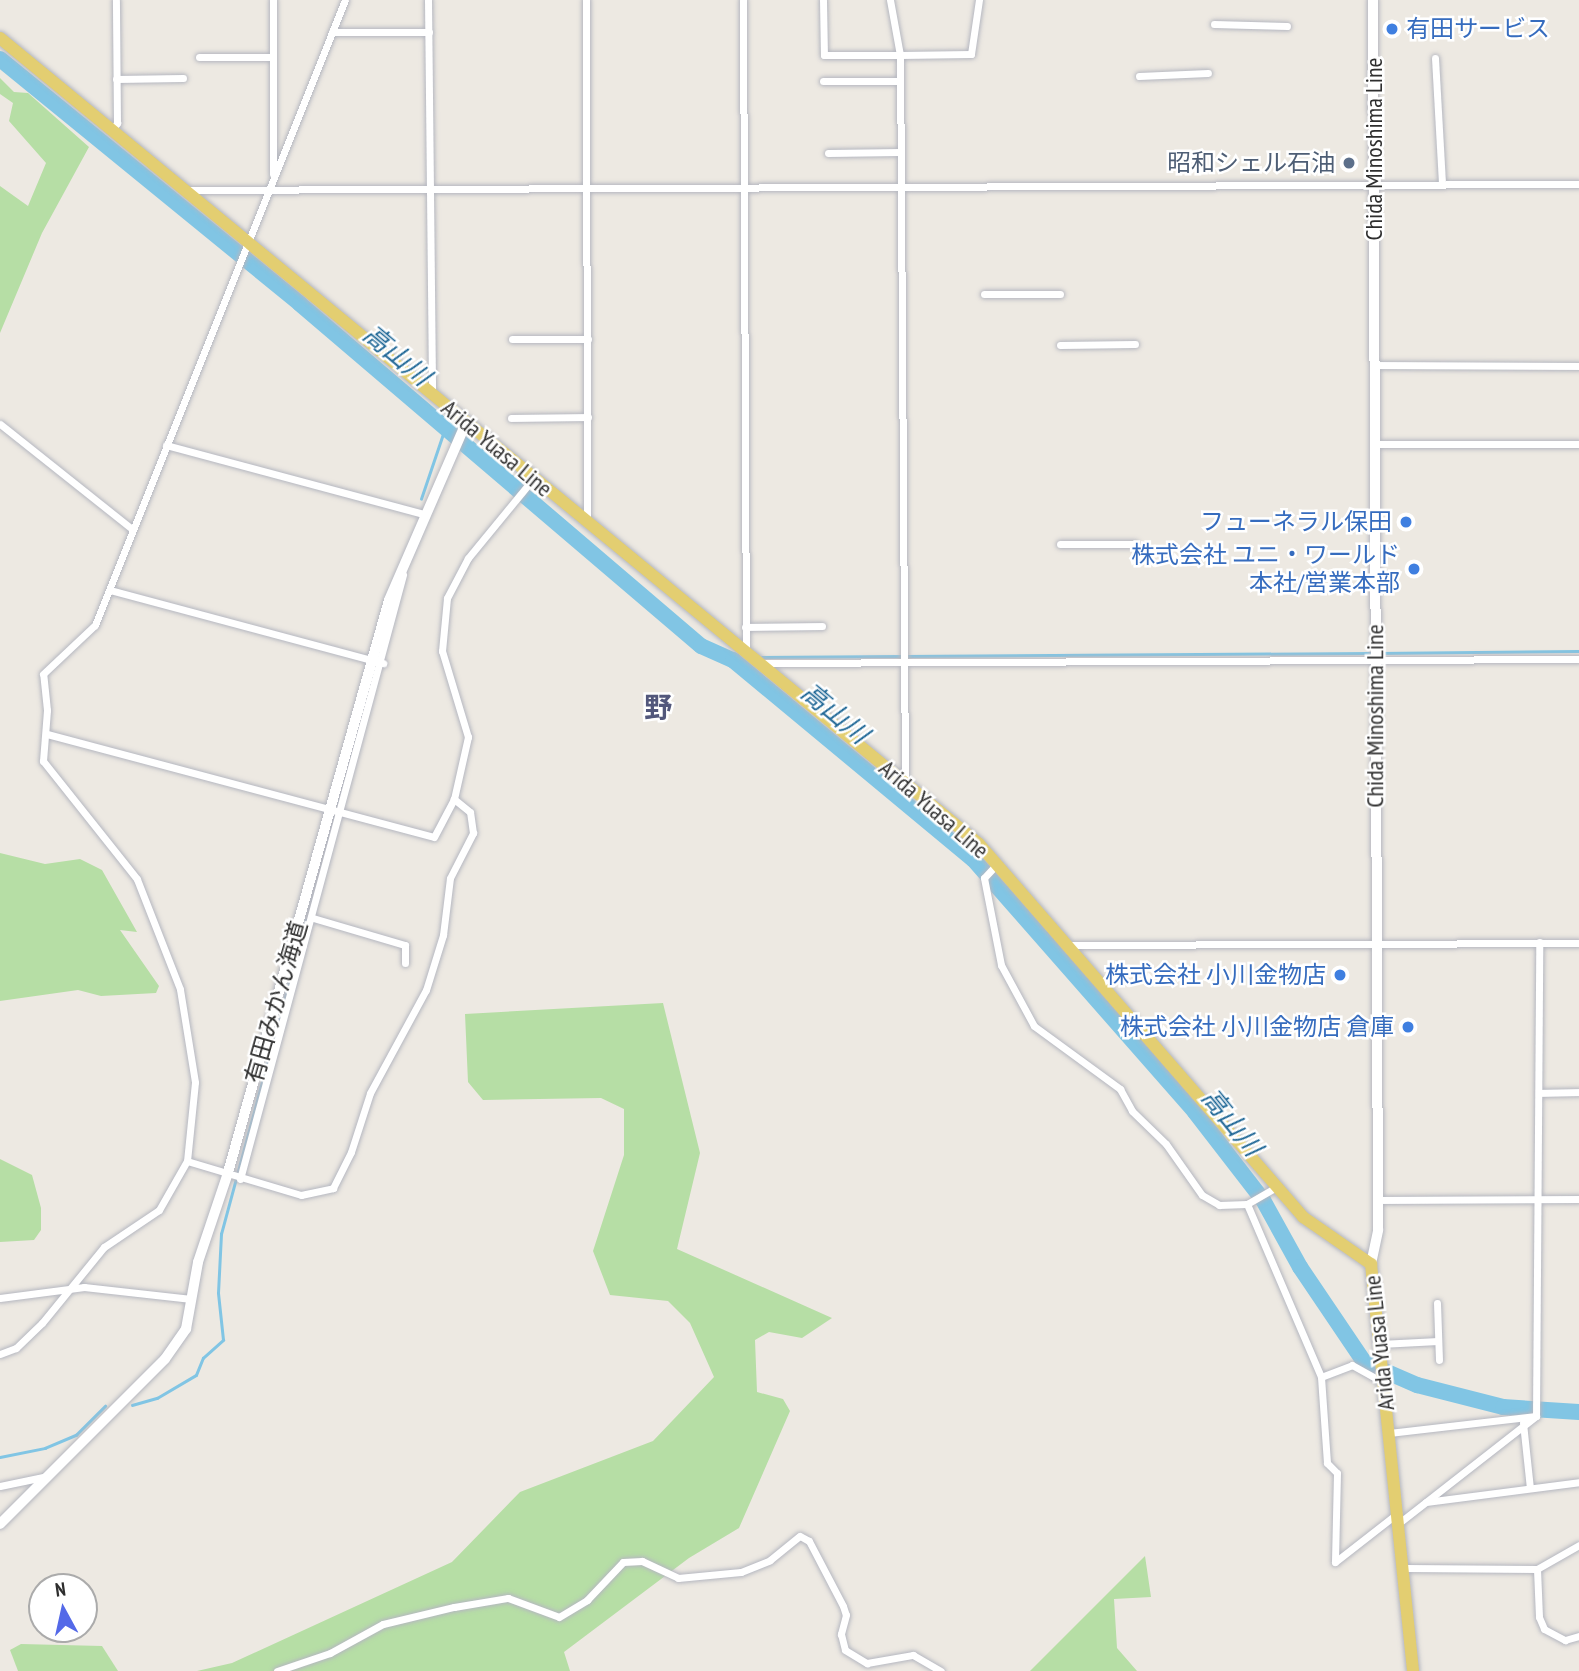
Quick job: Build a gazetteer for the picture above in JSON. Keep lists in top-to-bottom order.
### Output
{
  "streets": {
    "main road": ["Chida Minoshima Line", "Arida Yuasa Line", "有田みかん海道"]
  },
  "crossings": [
    ["Chida Minoshima Line", "Arida Yuasa Line"],
    ["Arida Yuasa Line", "有田みかん海道"]
  ],
  "districts": ["野"],
  "water": ["高山川"],
  "places": [
    "有田サービス",
    "昭和シェル石油",
    "フューネラル保田",
    "株式会社 ユニ・ワールド 本社/営業本部",
    "株式会社 小川金物店",
    "株式会社 小川金物店 倉庫"
  ],
  "north": "top"
}
